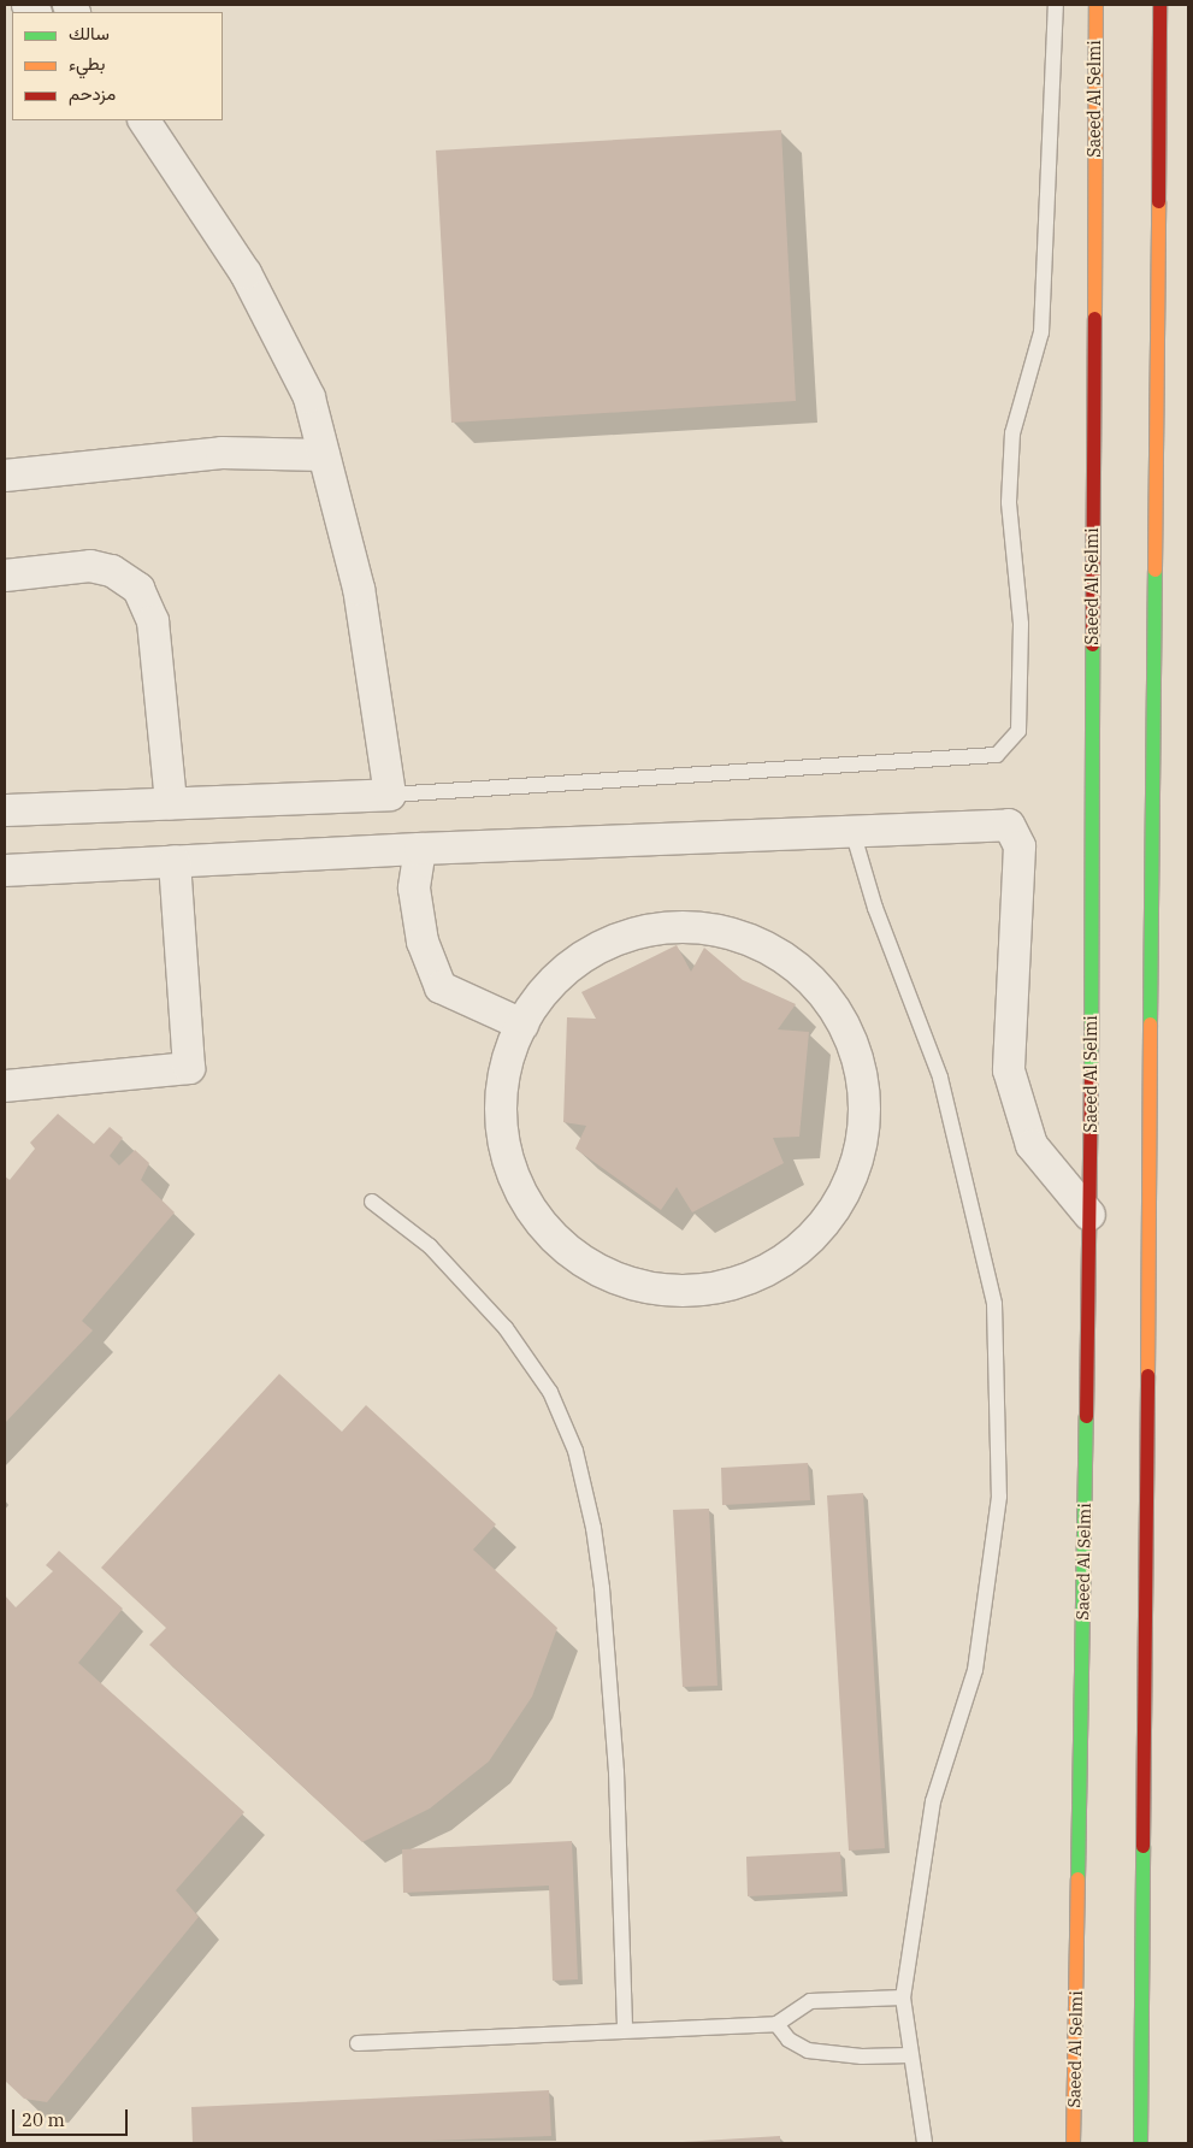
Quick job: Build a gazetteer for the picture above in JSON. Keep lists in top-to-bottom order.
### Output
{
  "streets": {
    "street": ["Saeed Al Selmi"]
  },
  "legend": ["سالك", "بطيء", "مزدحم"],
  "scale_bar": "20 m"
}
